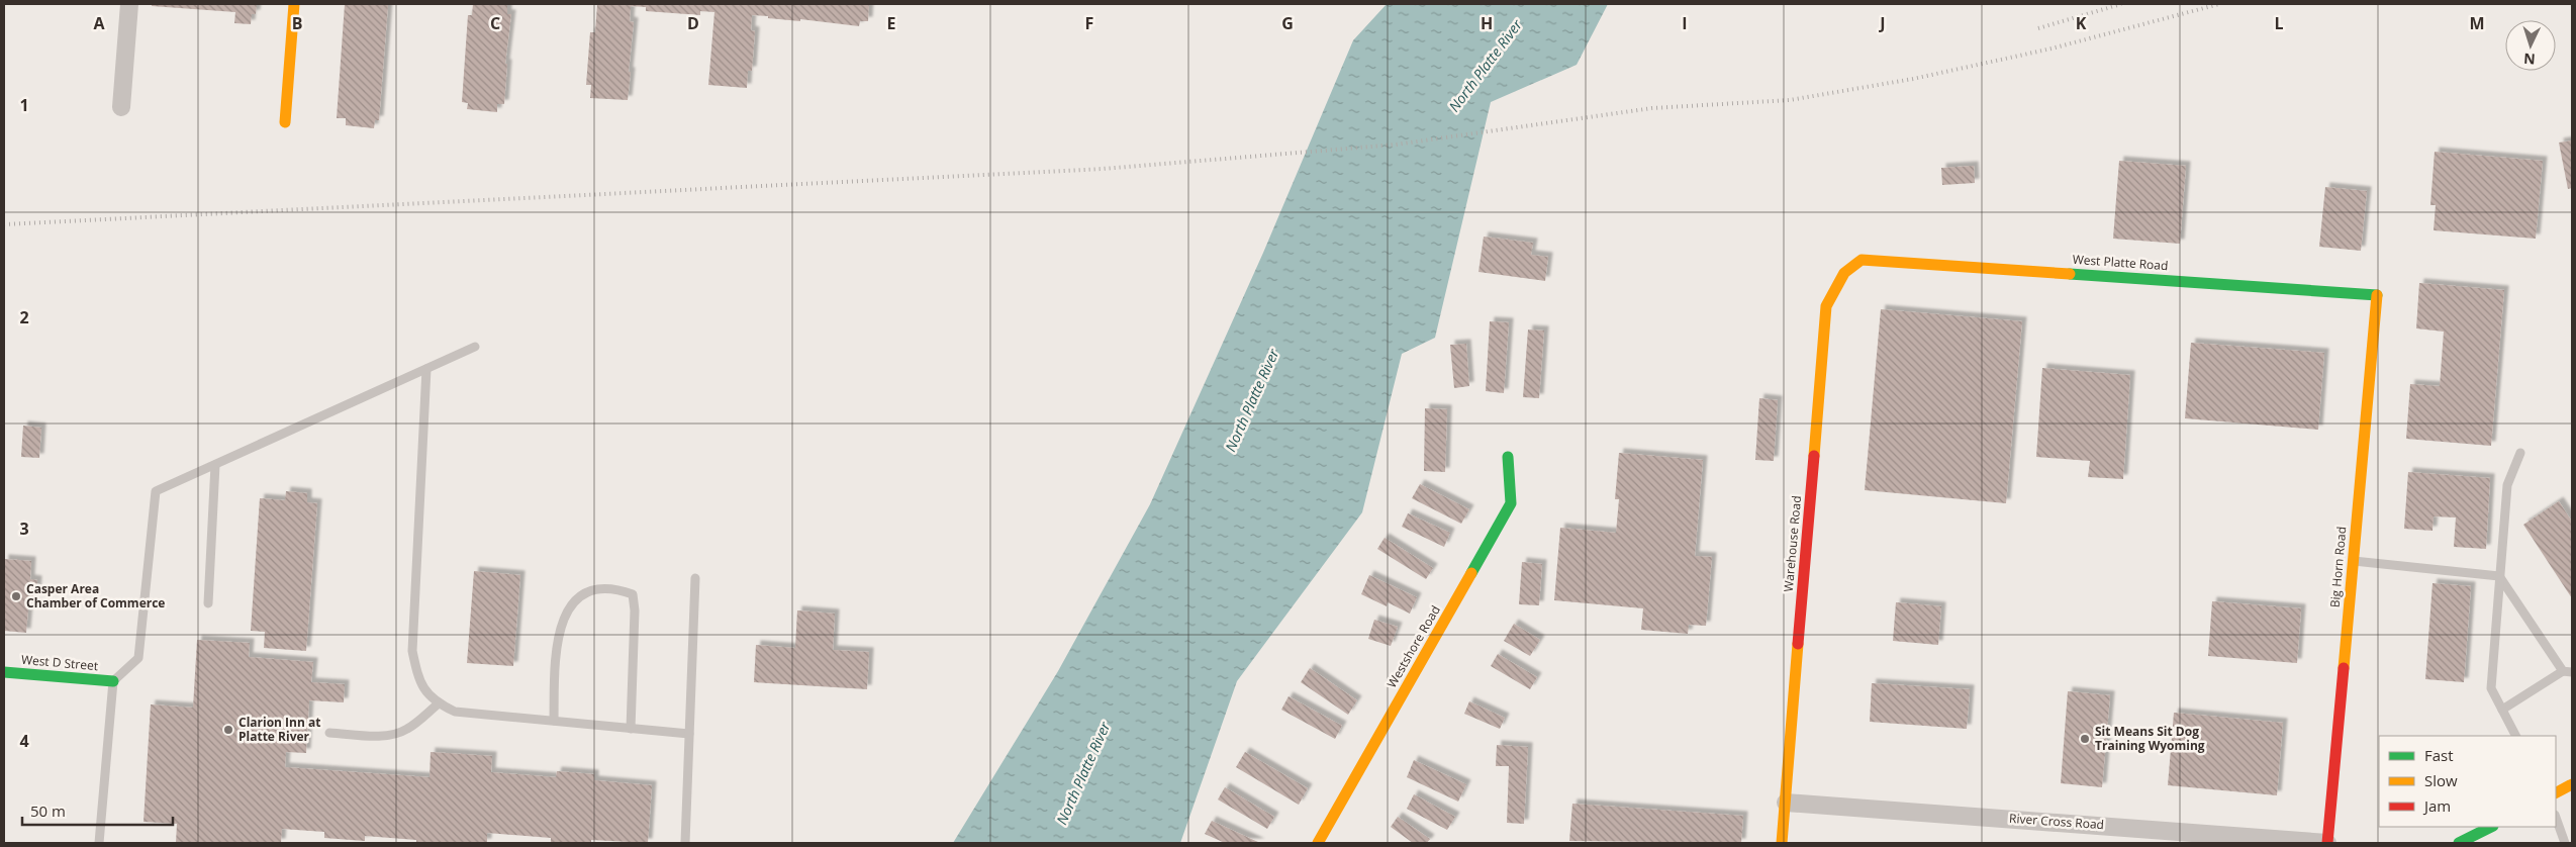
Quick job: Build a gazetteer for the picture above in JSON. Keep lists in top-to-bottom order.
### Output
{
  "streets": {
    "street": [
      "West Platte Road",
      "Warehouse Road",
      "Big Horn Road",
      "Westshore Road",
      "West D Street",
      "River Cross Road"
    ]
  },
  "crossings": [
    ["West Platte Road", "Warehouse Road"],
    ["West Platte Road", "Big Horn Road"],
    ["Warehouse Road", "River Cross Road"],
    ["Big Horn Road", "River Cross Road"]
  ],
  "water": ["North Platte River"],
  "places": ["Casper Area Chamber of Commerce", "Clarion Inn at Platte River", "Sit Means Sit Dog Training Wyoming"],
  "legend": ["Fast", "Slow", "Jam"],
  "scale_bar": "50 m",
  "north": "bottom",
  "grid": {
    "columns": [
      "A",
      "B",
      "C",
      "D",
      "E",
      "F",
      "G",
      "H",
      "I",
      "J",
      "K",
      "L",
      "M"
    ],
    "rows": [
      "1",
      "2",
      "3",
      "4"
    ]
  }
}
